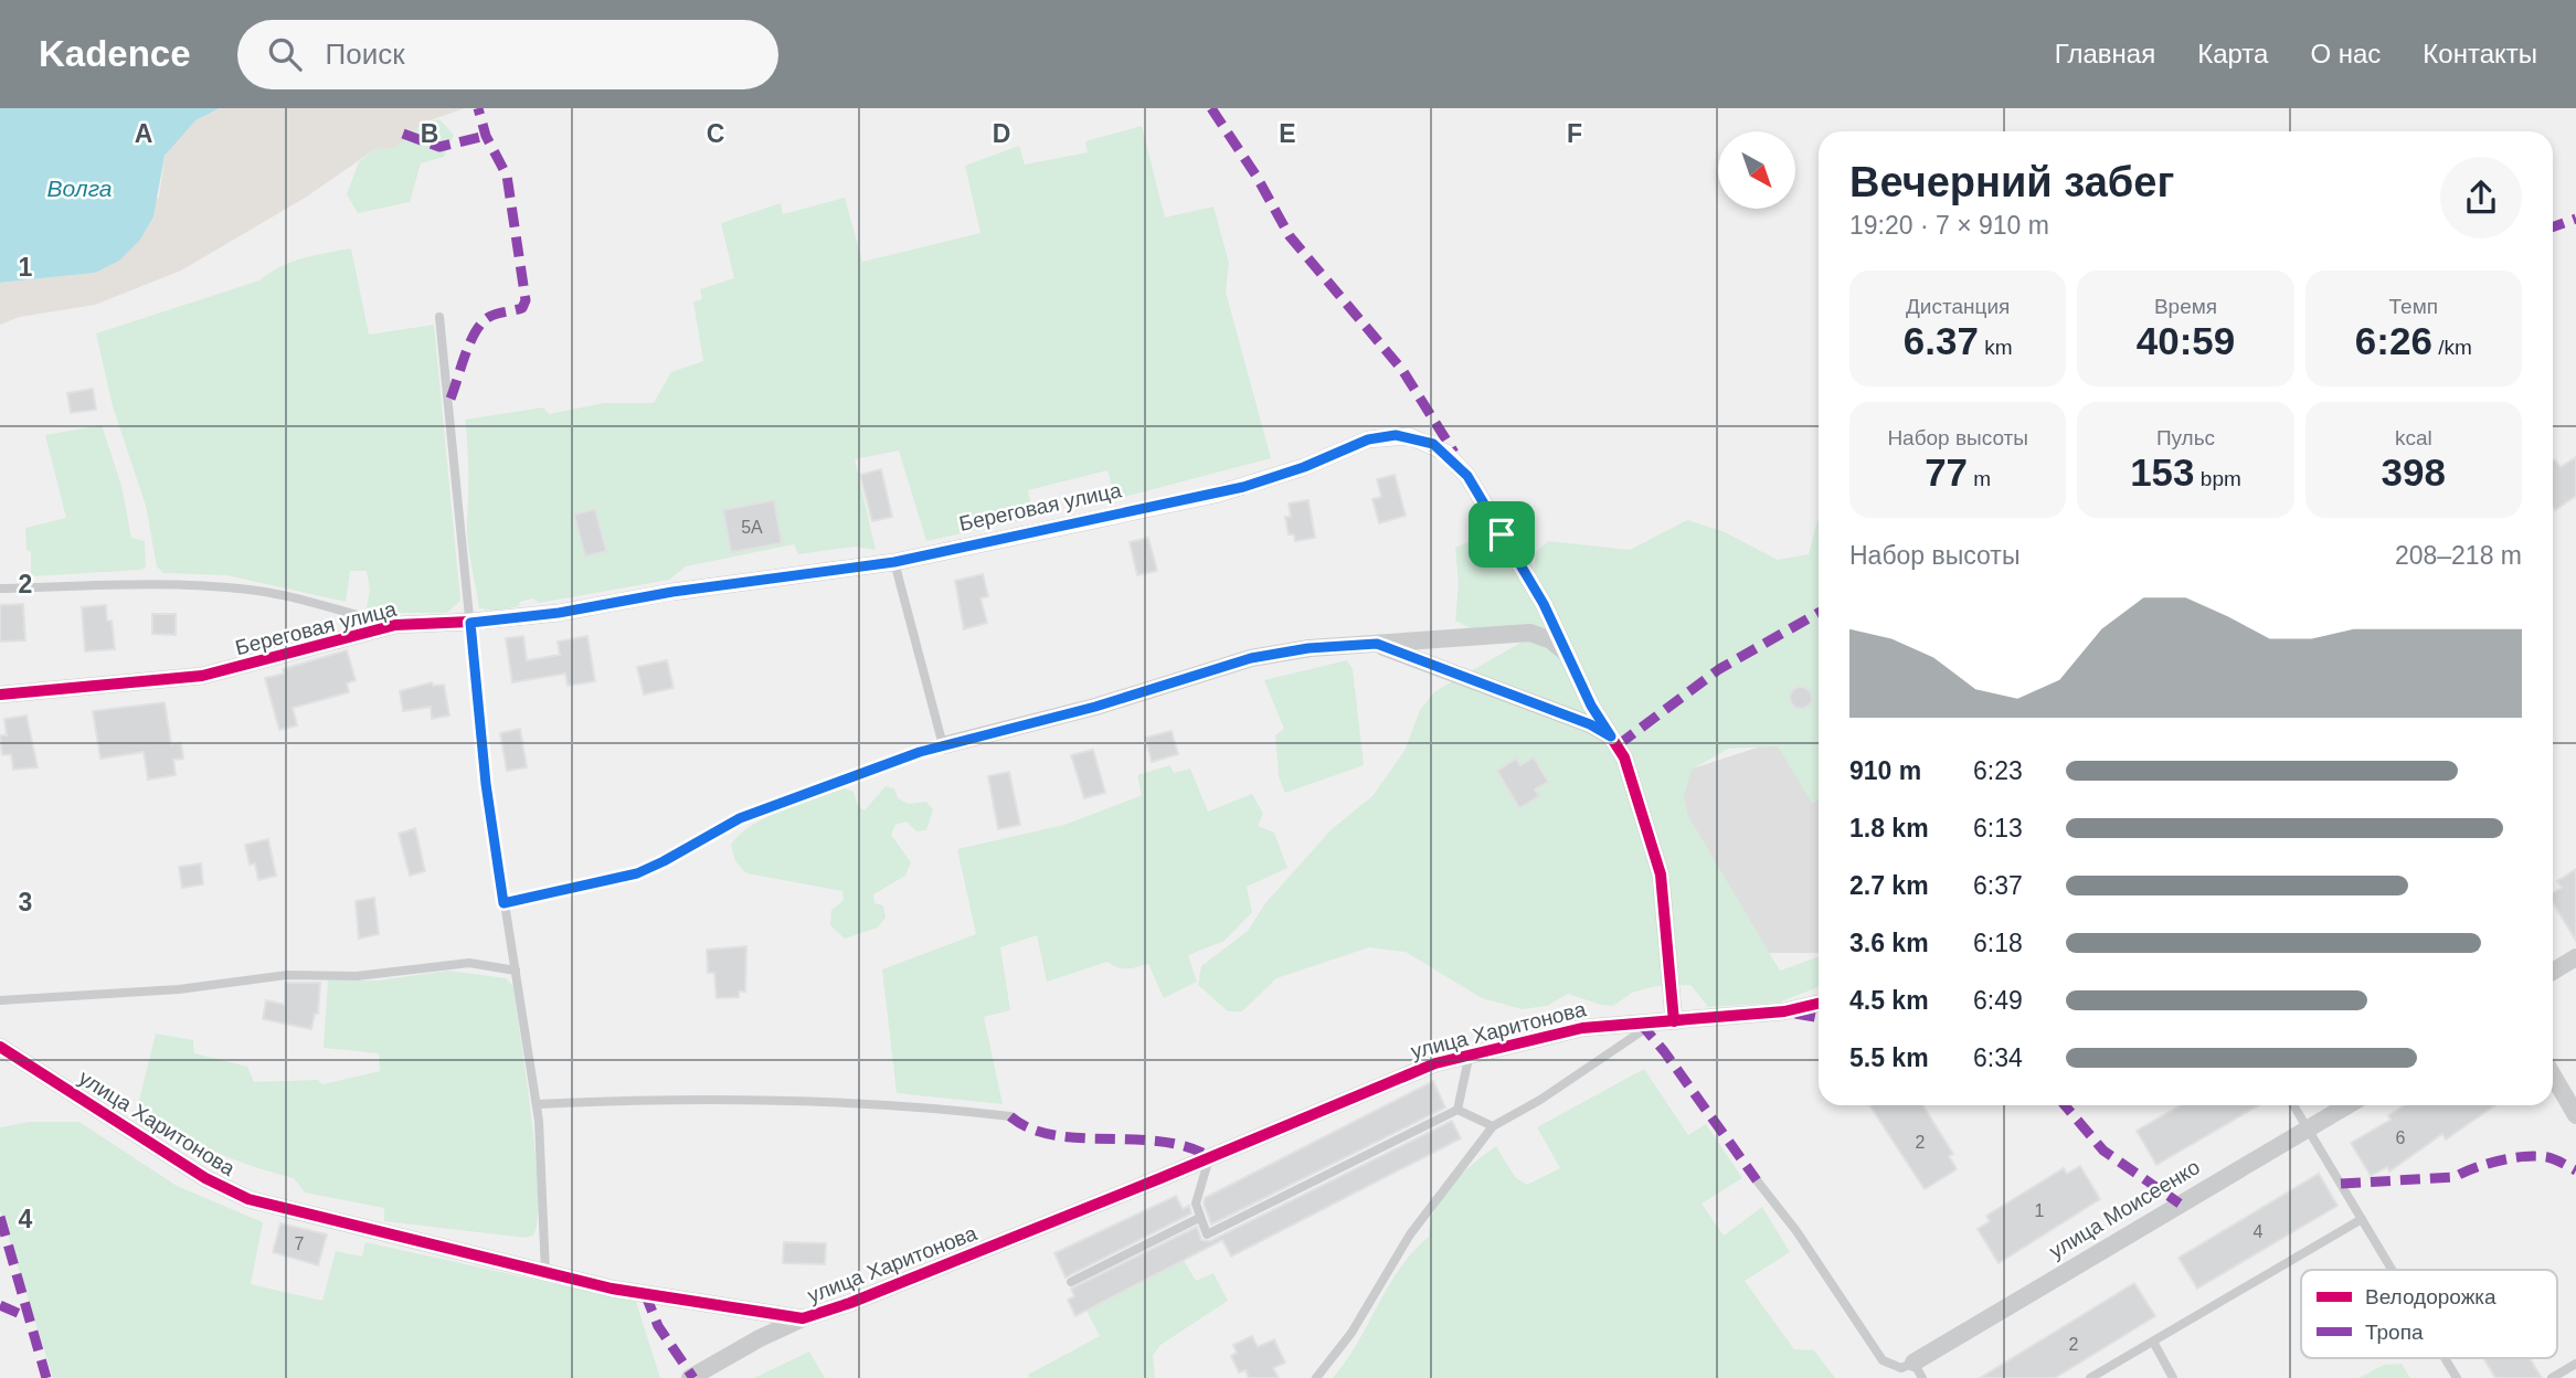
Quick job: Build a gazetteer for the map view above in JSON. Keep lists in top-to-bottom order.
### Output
{
  "streets": {
    "street": ["Береговая улица", "улица Харитонова", "улица Моисеенко"]
  },
  "crossings": [
    ["Береговая улица", "улица Харитонова"]
  ],
  "water": ["Волга"],
  "house_numbers": [
    "5А",
    "6",
    "2",
    "1",
    "4",
    "7",
    "2"
  ],
  "legend": ["Велодорожка", "Тропа"],
  "north": "bottom right",
  "page": {
    "header": "Kadence",
    "search": "Поиск",
    "nav": [
      "Главная",
      "Карта",
      "О нас",
      "Контакты"
    ],
    "heading": ["Вечерний забег", "19:20 · 7 × 910 m"],
    "stats": [
      ["Дистанция", "6.37 km"],
      ["Время", "40:59"],
      ["Темп", "6:26 /km"],
      ["Набор высоты", "77 m"],
      ["Пульс", "153 bpm"],
      ["kcal", "398"]
    ],
    "chart": ["Набор высоты", "208–218 m"],
    "list": [
      {
        "name": "910 m",
        "note": "6:23"
      },
      {
        "name": "1.8 km",
        "note": "6:13"
      },
      {
        "name": "2.7 km",
        "note": "6:37"
      },
      {
        "name": "3.6 km",
        "note": "6:18"
      },
      {
        "name": "4.5 km",
        "note": "6:49"
      },
      {
        "name": "5.5 km",
        "note": "6:34"
      }
    ]
  },
  "grid": {
    "columns": [
      "A",
      "B",
      "C",
      "D",
      "E",
      "F"
    ],
    "rows": [
      "1",
      "2",
      "3",
      "4"
    ]
  }
}
